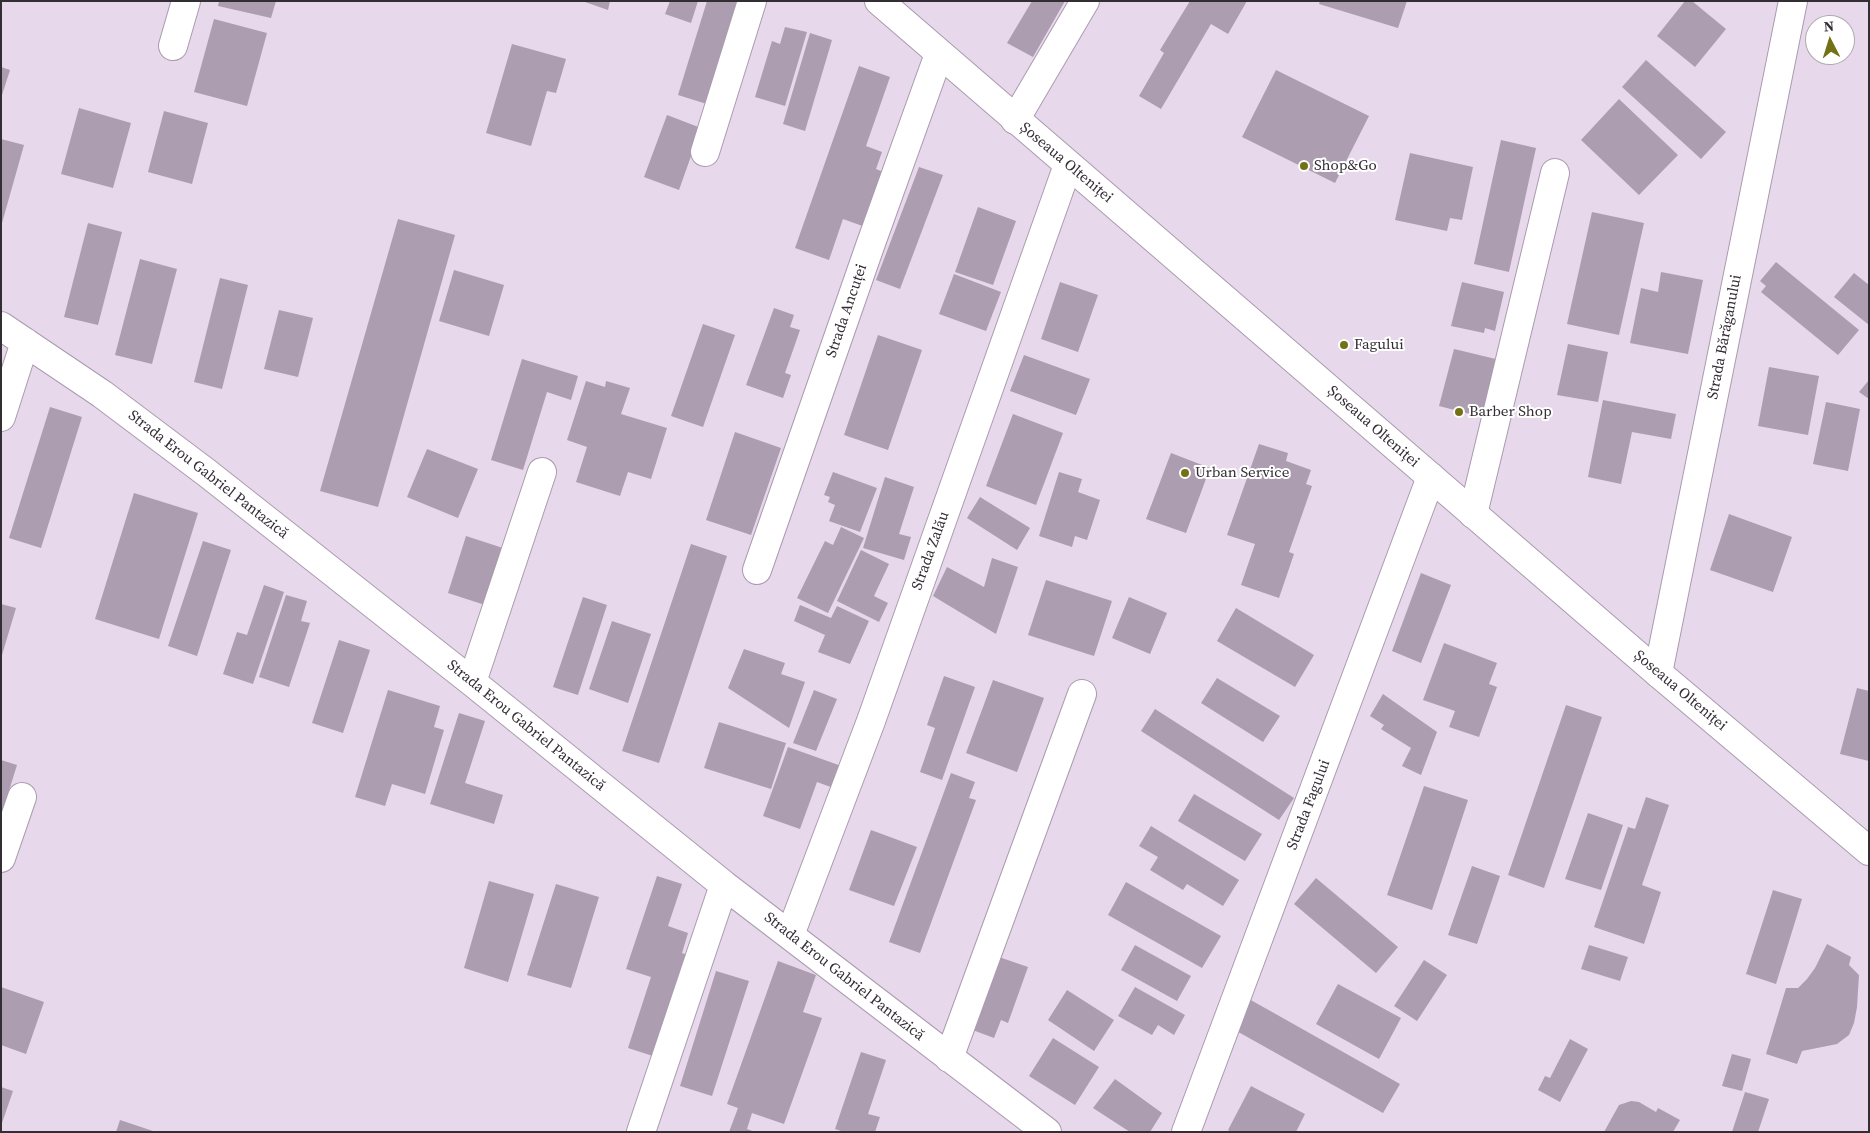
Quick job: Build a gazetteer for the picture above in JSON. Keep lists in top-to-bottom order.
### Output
{
  "streets": {
    "street": [
      "Șoseaua Olteniței",
      "Strada Ancuței",
      "Strada Bărăganului",
      "Strada Erou Gabriel Pantazică",
      "Strada Zalău",
      "Strada Fagului"
    ]
  },
  "crossings": [
    ["Șoseaua Olteniței", "Strada Ancuței"],
    ["Șoseaua Olteniței", "Strada Bărăganului"],
    ["Șoseaua Olteniței", "Strada Zalău"],
    ["Șoseaua Olteniței", "Strada Fagului"],
    ["Strada Erou Gabriel Pantazică", "Strada Zalău"]
  ],
  "places": [
    "Shop&Go",
    "Fagului",
    "Barber Shop",
    "Urban Service"
  ],
  "north": "top"
}
